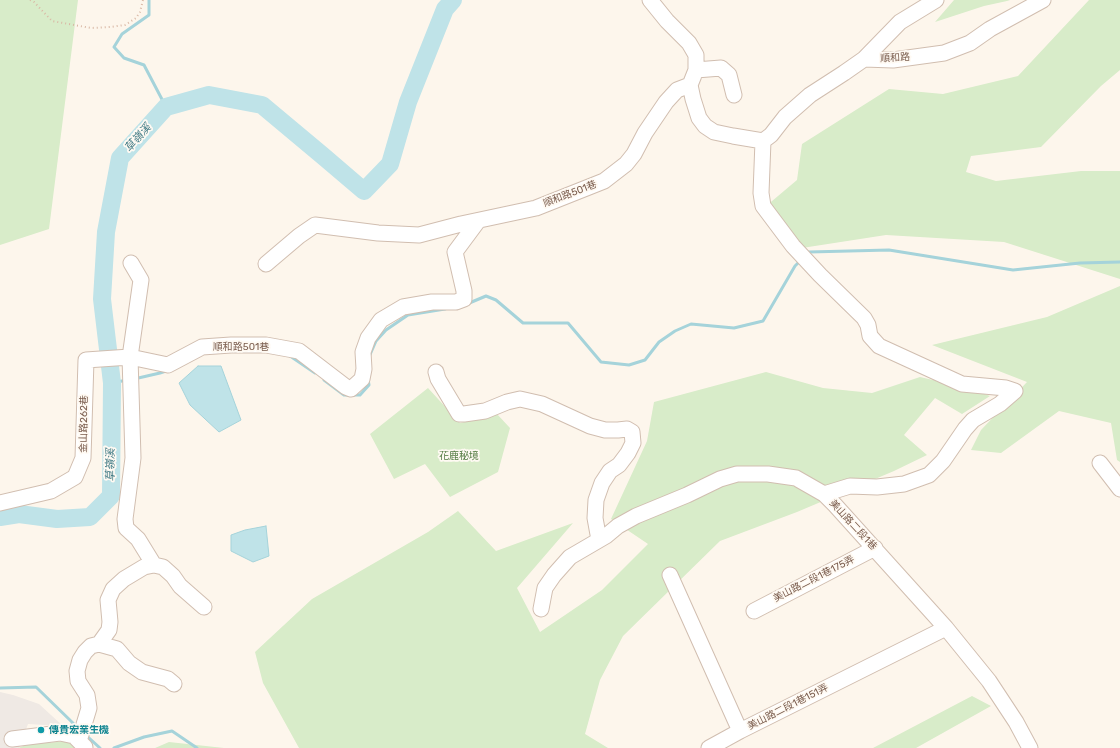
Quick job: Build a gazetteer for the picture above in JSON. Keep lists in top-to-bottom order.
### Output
{
  "streets": {
    "street": [
      "順和路",
      "順和路501巷",
      "金山路262巷",
      "美山路二段1巷",
      "美山路二段1巷175弄",
      "美山路二段1巷151弄"
    ]
  },
  "crossings": [
    ["順和路501巷", "金山路262巷"],
    ["美山路二段1巷", "美山路二段1巷175弄"],
    ["美山路二段1巷", "美山路二段1巷151弄"]
  ],
  "water": ["草嶺溪"],
  "parks": ["花鹿秘境"],
  "places": ["傳貴宏業生機"]
}
